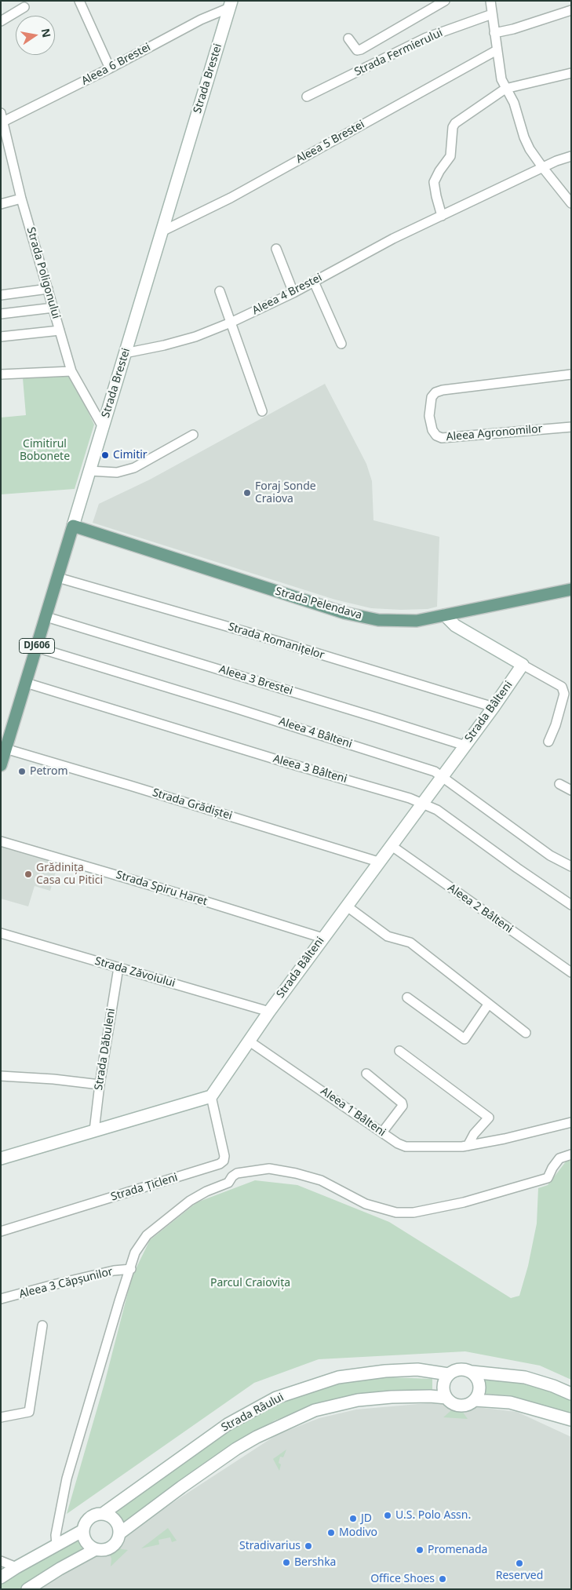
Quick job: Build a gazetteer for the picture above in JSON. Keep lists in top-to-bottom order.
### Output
{
  "streets": {
    "main road": [
      "Strada Brestei",
      "Strada Pelendava",
      "DJ606",
      "Strada Bâlteni",
      "Strada Râului"
    ],
    "street": [
      "Strada Fermierului",
      "Aleea 6 Brestei",
      "Aleea 5 Brestei",
      "Strada Poligonului",
      "Aleea 4 Brestei",
      "Aleea Agronomilor",
      "Strada Romanițelor",
      "Aleea 3 Brestei",
      "Aleea 4 Bâlteni",
      "Aleea 3 Bâlteni",
      "Strada Grădiștei",
      "Strada Spiru Haret",
      "Aleea 2 Bâlteni",
      "Strada Zăvoiului",
      "Strada Dăbuleni",
      "Aleea 1 Bâlteni",
      "Strada Țicleni",
      "Aleea 3 Căpșunilor"
    ]
  },
  "crossings": [
    ["Aleea 6 Brestei", "Strada Brestei"],
    ["Aleea 6 Brestei", "Strada Poligonului"],
    ["Strada Brestei", "Aleea 5 Brestei"],
    ["Strada Brestei", "Strada Poligonului"],
    ["Strada Brestei", "Aleea 4 Brestei"],
    ["Strada Brestei", "Strada Pelendava"],
    ["Strada Brestei", "Strada Romanițelor"],
    ["Strada Brestei", "Aleea 3 Brestei"],
    ["Strada Brestei", "Aleea 4 Bâlteni"],
    ["Strada Brestei", "Aleea 3 Bâlteni"],
    ["Strada Brestei", "Strada Grădiștei"],
    ["Strada Romanițelor", "Strada Bâlteni"],
    ["Aleea 3 Brestei", "Strada Bâlteni"],
    ["Strada Bâlteni", "Aleea 4 Bâlteni"],
    ["Strada Bâlteni", "Aleea 3 Bâlteni"],
    ["Strada Bâlteni", "Strada Grădiștei"],
    ["Strada Bâlteni", "Strada Spiru Haret"],
    ["Strada Bâlteni", "Aleea 2 Bâlteni"],
    ["Strada Bâlteni", "Strada Zăvoiului"],
    ["Strada Bâlteni", "Aleea 1 Bâlteni"],
    ["Strada Zăvoiului", "Strada Dăbuleni"]
  ],
  "parks": ["Cimitirul Bobonete", "Parcul Craiovița"],
  "places": [
    "Cimitir",
    "Foraj Sonde Craiova",
    "Petrom",
    "Grădinița Casa cu Pitici",
    "U.S. Polo Assn.",
    "JD",
    "Modivo",
    "Stradivarius",
    "Promenada",
    "Bershka",
    "Reserved",
    "Office Shoes"
  ],
  "north": "right"
}
